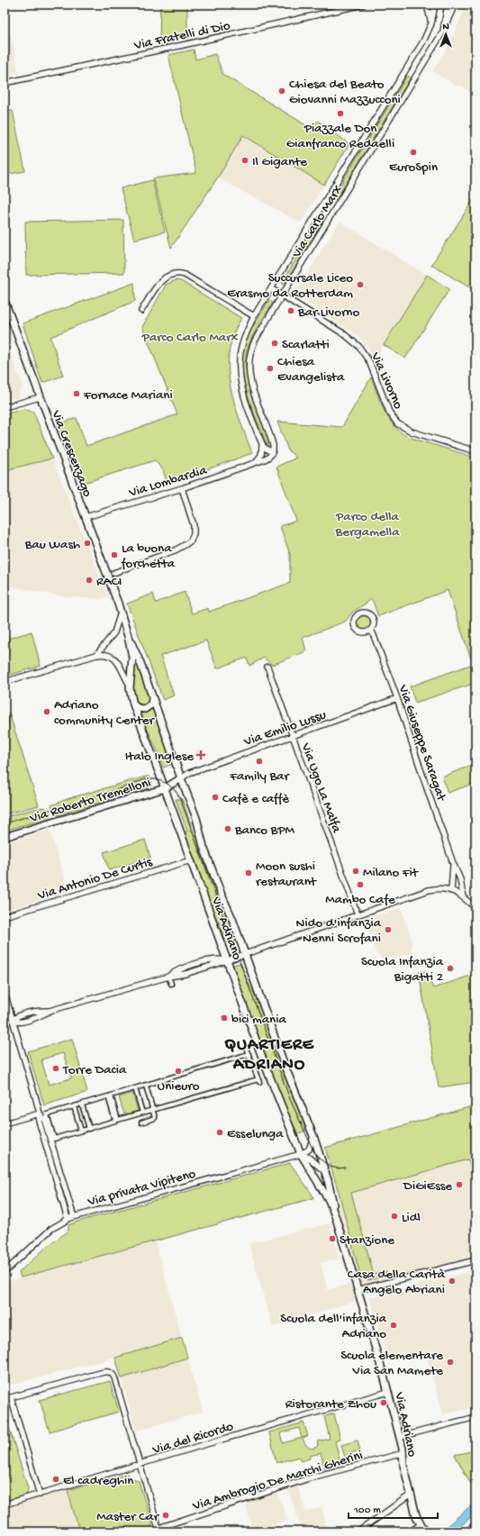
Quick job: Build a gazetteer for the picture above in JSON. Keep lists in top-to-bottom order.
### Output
{
  "streets": {
    "street": [
      "Via Fratelli di Dio",
      "Via Carlo Marx",
      "Via Livorno",
      "Via Crescenzago",
      "Via Lombardia",
      "Via Emilio Lussu",
      "Via Giuseppe Saragat",
      "Via Ugo La Malfa",
      "Via Roberto Tremelloni",
      "Via Antonio De Curtis",
      "Via Adriano",
      "Via privata Vipiteno",
      "Via del Ricordo",
      "Via Ambrogio De Marchi Gherini"
    ]
  },
  "crossings": [
    ["Via Carlo Marx", "Via Livorno"],
    ["Via Crescenzago", "Via Lombardia"],
    ["Via Crescenzago", "Via Adriano"],
    ["Via Emilio Lussu", "Via Giuseppe Saragat"],
    ["Via Emilio Lussu", "Via Ugo La Malfa"],
    ["Via Emilio Lussu", "Via Roberto Tremelloni"],
    ["Via Emilio Lussu", "Via Adriano"],
    ["Via Roberto Tremelloni", "Via Adriano"],
    ["Via Antonio De Curtis", "Via Adriano"],
    ["Via Adriano", "Via privata Vipiteno"],
    ["Via Adriano", "Via del Ricordo"],
    ["Via Adriano", "Via Ambrogio De Marchi Gherini"]
  ],
  "districts": ["QUARTIERE ADRIANO"],
  "parks": ["Parco Carlo Marx", "Parco della Bergamella"],
  "places": {
    "other": [
      "Chiesa del Beato Giovanni Mazzucconi",
      "Piazzale Don Gianfranco Redaelli",
      "EuroSpin",
      "Il Gigante",
      "Succursale Liceo Erasmo da Rotterdam",
      "Bar Livorno",
      "Scarlatti",
      "Chiesa Evangelista",
      "Fornace Mariani",
      "Bau Wash",
      "La buona forchetta",
      "RACI",
      "Adriano community Center",
      "Family Bar",
      "Cafè e caffè",
      "Banco BPM",
      "Milano Fit",
      "Moon sushi restaurant",
      "Mambo Cafe",
      "Nido d'infanzia Nenni Scrofani",
      "Scuola Infanzia Bigatti 2",
      "bici mania",
      "Torre Dacia",
      "Unieuro",
      "Esselunga",
      "DiGiEsse",
      "Lidl",
      "Stanzione",
      "Casa della Carità Angelo Abriani",
      "Scuola dell'infanzia Adriano",
      "Scuola elementare Via San Mamete",
      "Ristorante Zhou",
      "El cadreghin",
      "Master Car"
    ],
    "health": ["Italo Inglese"]
  },
  "scale_bar": "100 m",
  "north": "top"
}
